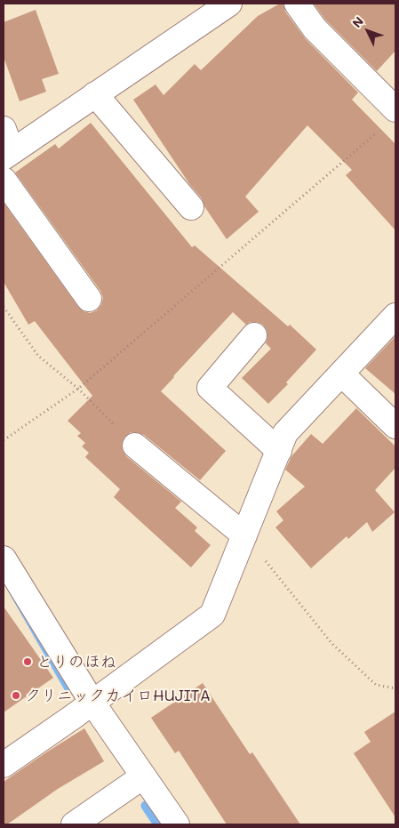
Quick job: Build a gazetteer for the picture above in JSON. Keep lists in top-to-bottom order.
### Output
{
  "places": ["とりのほね", "クリニックカイロHUJITA"],
  "north": "top left"
}
